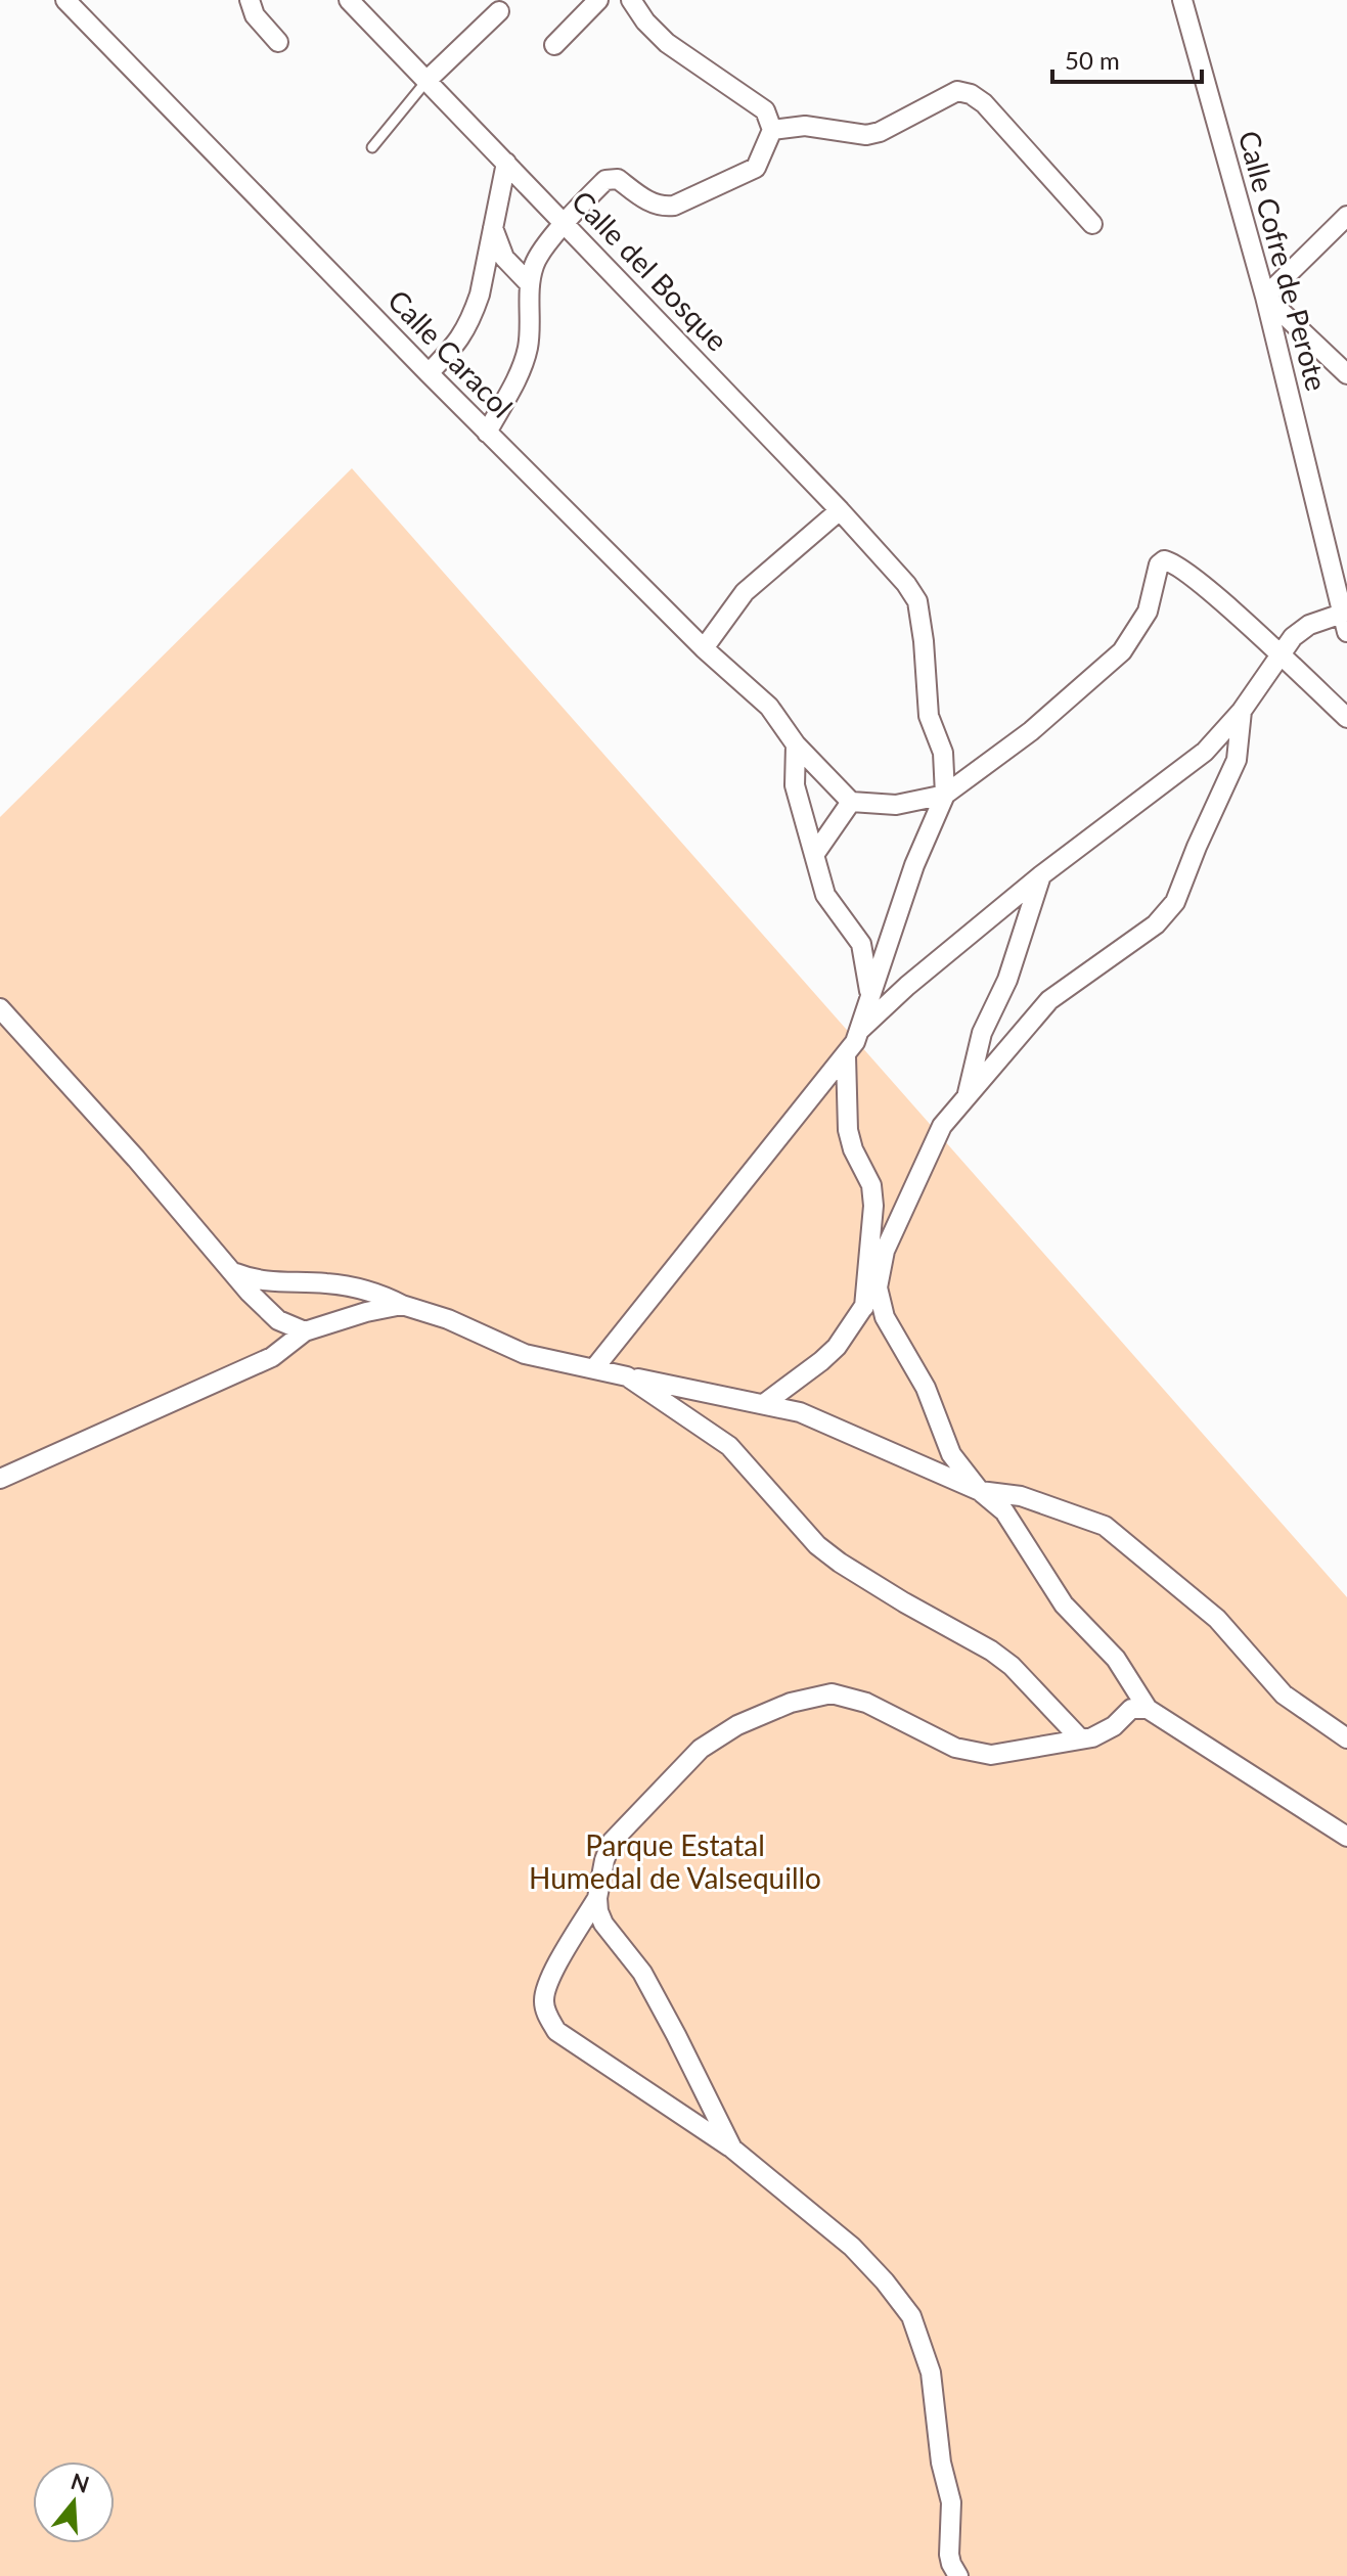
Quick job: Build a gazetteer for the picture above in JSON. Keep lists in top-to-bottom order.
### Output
{
  "streets": {
    "street": ["Calle Cofre de Perote", "Calle del Bosque", "Calle Caracol"]
  },
  "parks": ["Parque Estatal Humedal de Valsequillo"],
  "scale_bar": "50 m",
  "north": "top"
}
